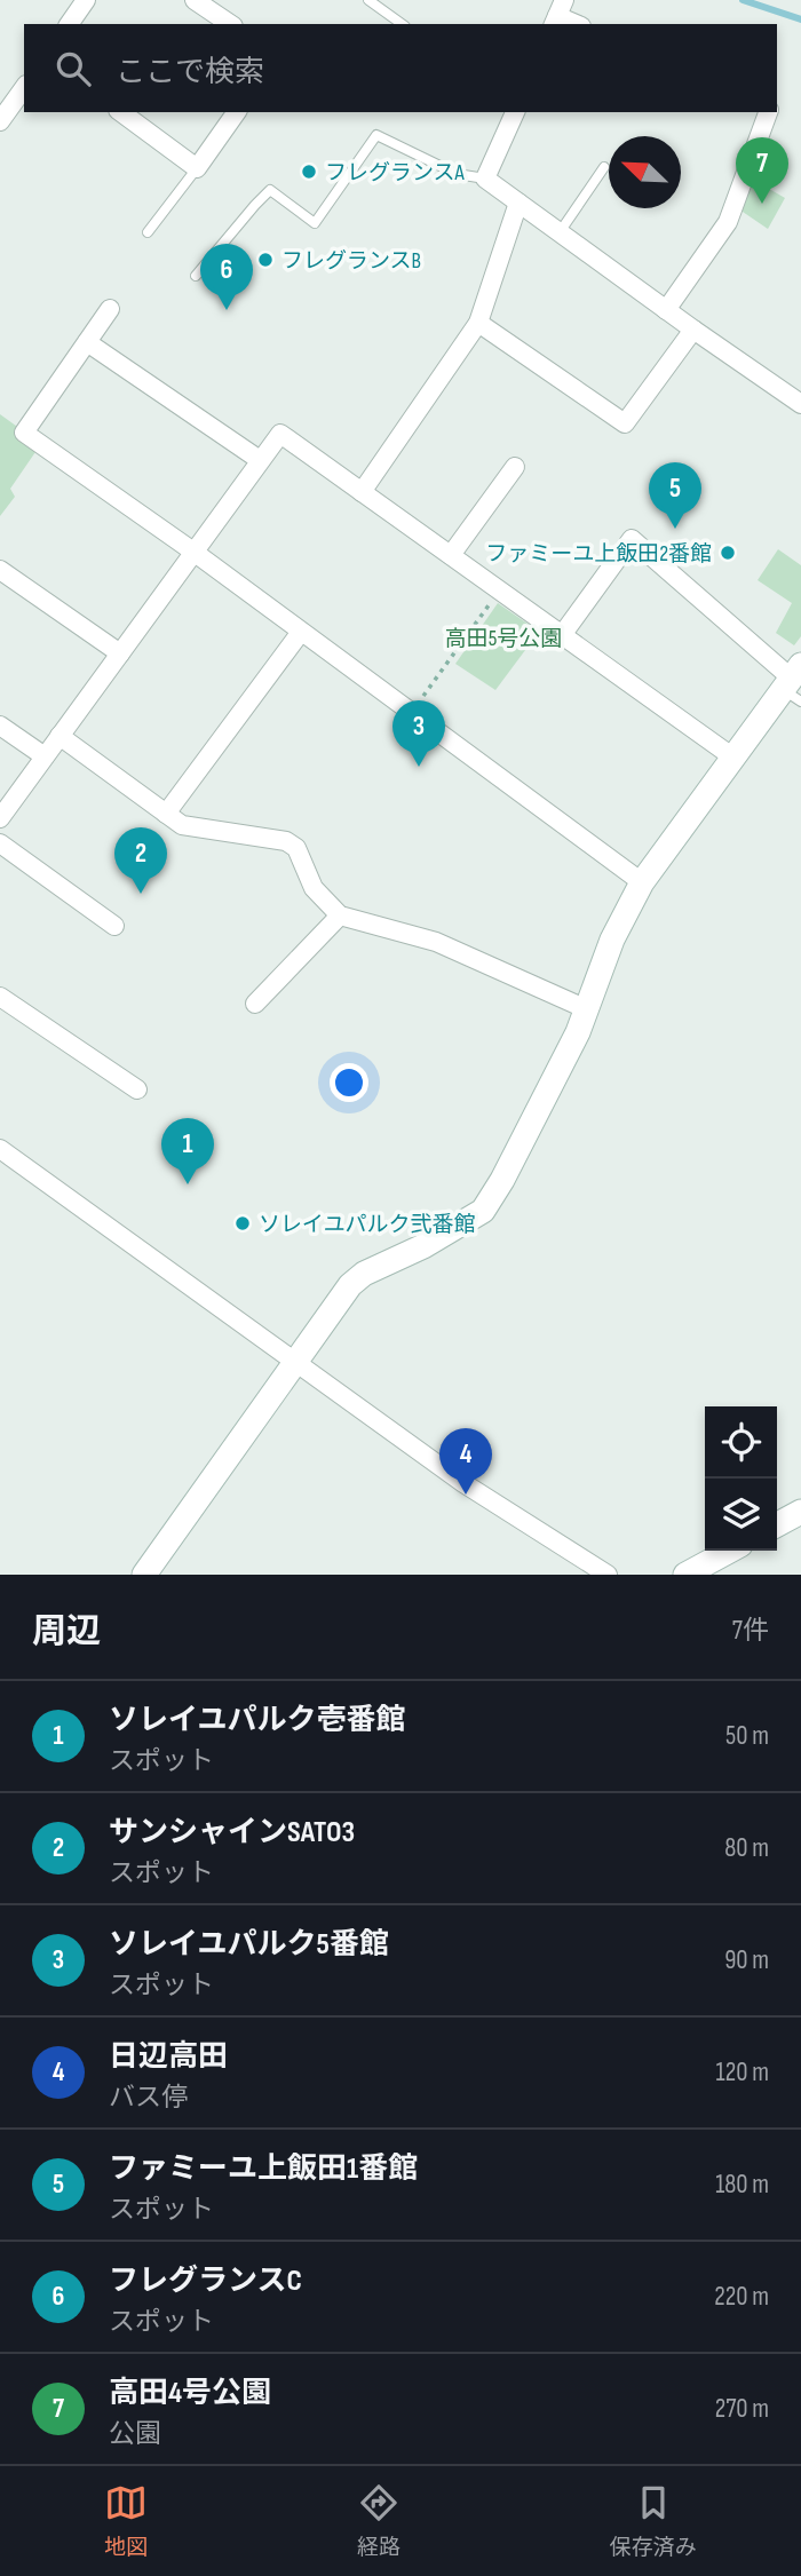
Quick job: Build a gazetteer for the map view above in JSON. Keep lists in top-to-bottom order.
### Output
{
  "parks": ["高田5号公園"],
  "places": [
    "フレグランスA",
    "フレグランスB",
    "ファミーユ上飯田2番館",
    "ソレイユパルク弐番館"
  ],
  "north": "top left",
  "page": {
    "search": "ここで検索",
    "pins": [
      "7",
      "6",
      "5",
      "3",
      "2",
      "1",
      "4"
    ],
    "heading": ["周辺", "7件"],
    "list": [
      {
        "mark": "1",
        "name": "ソレイユパルク壱番館",
        "note": "スポット",
        "value": "50 m"
      },
      {
        "mark": "2",
        "name": "サンシャインSATO3",
        "note": "スポット",
        "value": "80 m"
      },
      {
        "mark": "3",
        "name": "ソレイユパルク5番館",
        "note": "スポット",
        "value": "90 m"
      },
      {
        "mark": "4",
        "name": "日辺高田",
        "note": "バス停",
        "value": "120 m"
      },
      {
        "mark": "5",
        "name": "ファミーユ上飯田1番館",
        "note": "スポット",
        "value": "180 m"
      },
      {
        "mark": "6",
        "name": "フレグランスC",
        "note": "スポット",
        "value": "220 m"
      },
      {
        "mark": "7",
        "name": "高田4号公園",
        "note": "公園",
        "value": "270 m"
      }
    ],
    "nav": ["地図", "経路", "保存済み"]
  }
}
